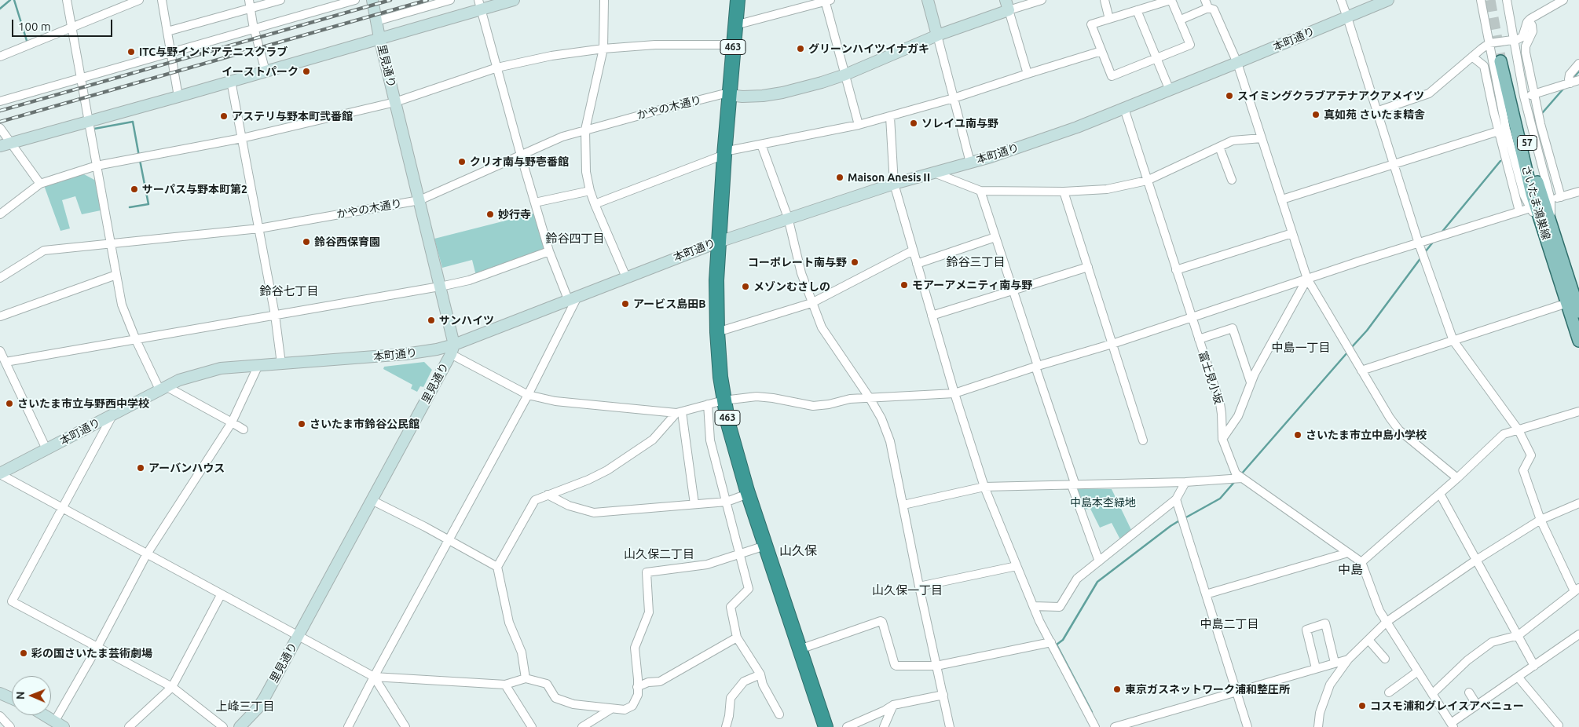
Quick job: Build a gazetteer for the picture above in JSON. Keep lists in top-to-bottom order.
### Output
{
  "streets": {
    "highway": ["463"],
    "main road": ["57", "さいたま鴻巣線"],
    "street": [
      "本町通り",
      "里見通り",
      "かやの木通り",
      "富士見小坂"
    ]
  },
  "crossings": [
    ["本町通り", "463"],
    ["本町通り", "里見通り"],
    ["本町通り", "富士見小坂"],
    ["463", "かやの木通り"],
    ["里見通り", "かやの木通り"]
  ],
  "districts": [
    "鈴谷四丁目",
    "鈴谷三丁目",
    "鈴谷七丁目",
    "中島一丁目",
    "山久保",
    "山久保二丁目",
    "中島",
    "山久保一丁目",
    "中島二丁目",
    "上峰三丁目"
  ],
  "parks": ["中島本杢緑地"],
  "places": [
    "グリーンハイツイナガキ",
    "ITC与野インドアテニスクラブ",
    "イーストパーク",
    "スイミングクラブアテナアクアメイツ",
    "真如苑 さいたま精舎",
    "アステリ与野本町弐番館",
    "ソレイユ南与野",
    "クリオ南与野壱番館",
    "Maison AnesisⅡ",
    "サーパス与野本町第2",
    "妙行寺",
    "鈴谷西保育園",
    "コーポレート南与野",
    "モアーアメニティ南与野",
    "メゾンむさしの",
    "アービス島田B",
    "サンハイツ",
    "さいたま市立与野西中学校",
    "さいたま市鈴谷公民館",
    "さいたま市立中島小学校",
    "アーバンハウス",
    "彩の国さいたま芸術劇場",
    "東京ガスネットワーク浦和整圧所",
    "コスモ浦和グレイスアベニュー"
  ],
  "scale_bar": "100 m",
  "north": "left"
}
